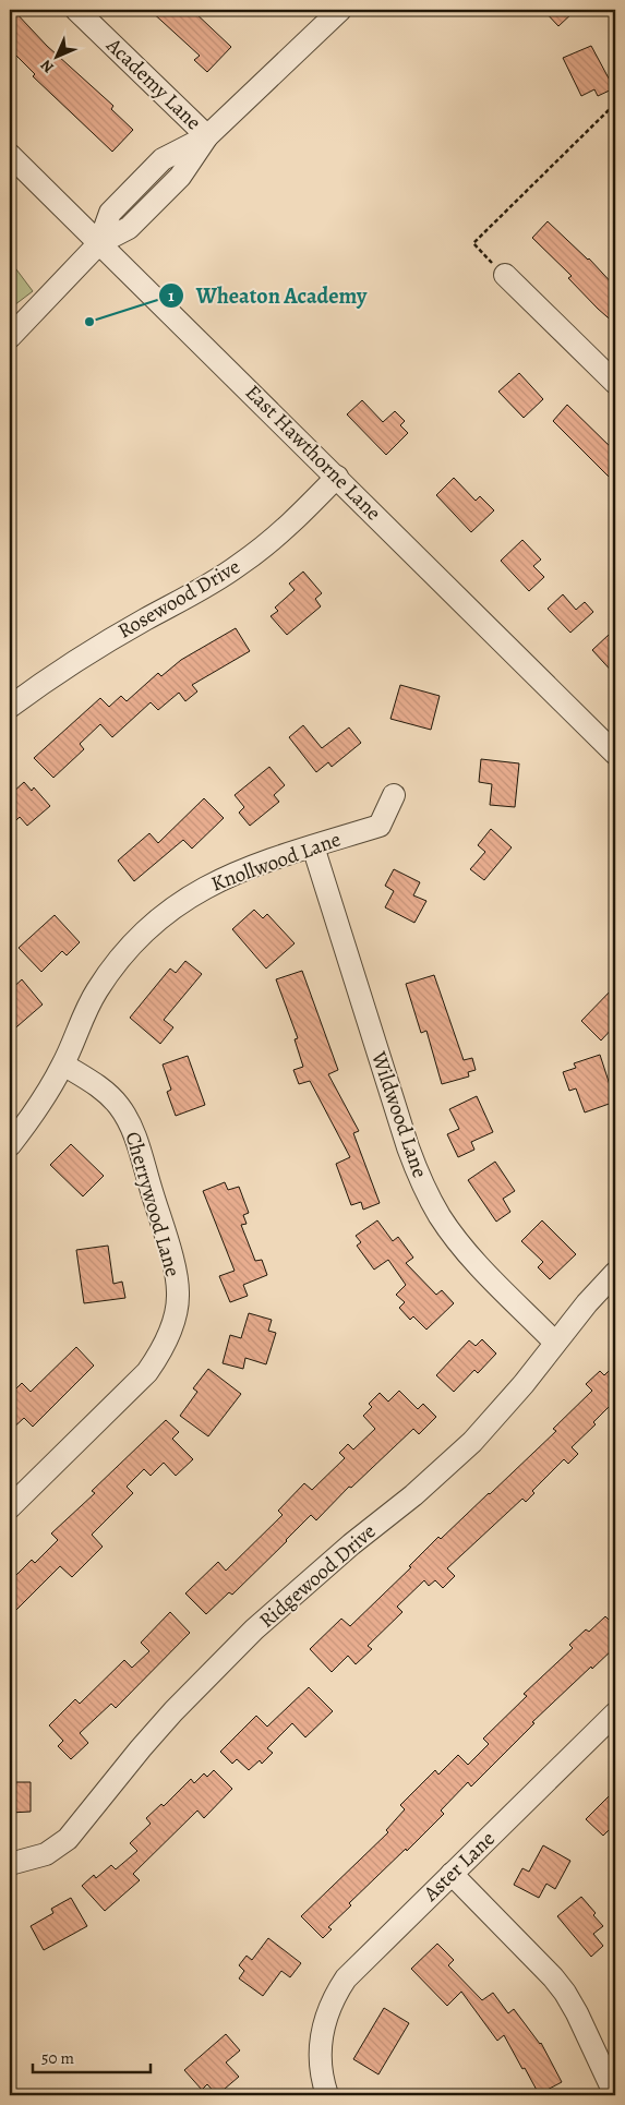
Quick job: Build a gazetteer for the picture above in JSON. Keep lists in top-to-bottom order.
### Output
{
  "streets": {
    "street": [
      "Academy Lane",
      "East Hawthorne Lane",
      "Rosewood Drive",
      "Knollwood Lane",
      "Wildwood Lane",
      "Cherrywood Lane",
      "Ridgewood Drive",
      "Aster Lane"
    ]
  },
  "crossings": [
    ["East Hawthorne Lane", "Rosewood Drive"],
    ["Knollwood Lane", "Wildwood Lane"],
    ["Knollwood Lane", "Cherrywood Lane"],
    ["Wildwood Lane", "Ridgewood Drive"]
  ],
  "places": ["Wheaton Academy"],
  "scale_bar": "50 m",
  "north": "bottom left"
}
